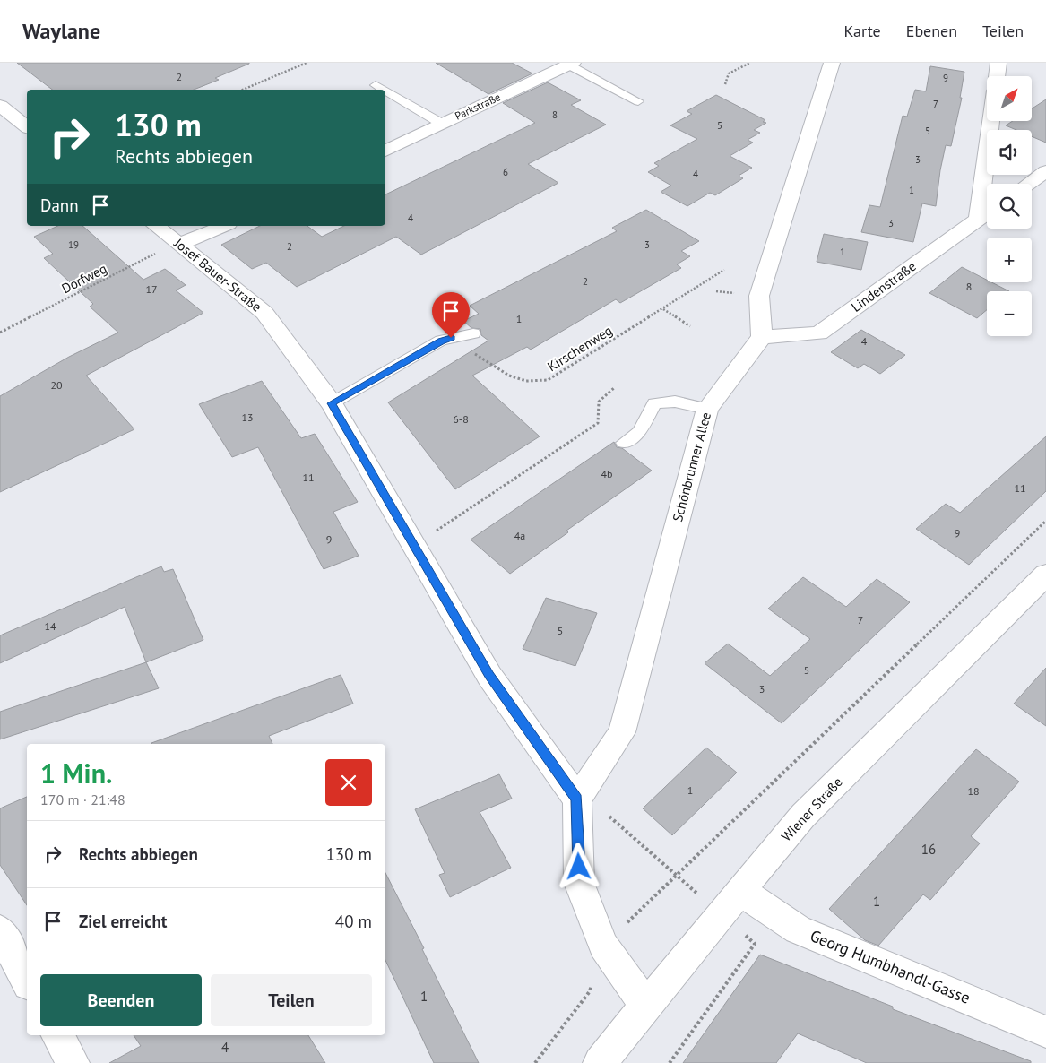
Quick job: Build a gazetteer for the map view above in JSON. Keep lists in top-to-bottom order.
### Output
{
  "streets": {
    "street": [
      "Parkstraße",
      "Josef Bauer-Straße",
      "Lindenstraße",
      "Schönbrunner Allee",
      "Wiener Straße",
      "Georg Humbhandl-Gasse"
    ],
    "path": ["Dorfweg", "Kirschenweg"]
  },
  "crossings": [
    ["Josef Bauer-Straße", "Dorfweg"],
    ["Josef Bauer-Straße", "Schönbrunner Allee"],
    ["Lindenstraße", "Schönbrunner Allee"],
    ["Wiener Straße", "Georg Humbhandl-Gasse"]
  ],
  "house_numbers": [
    "2",
    "9",
    "7",
    "8",
    "5",
    "5",
    "3",
    "6",
    "4",
    "1",
    "4",
    "3",
    "19",
    "3",
    "2",
    "1",
    "2",
    "8",
    "17",
    "1",
    "4",
    "20",
    "13",
    "6-8",
    "4b",
    "11",
    "11",
    "9",
    "4a",
    "9",
    "7",
    "14",
    "5",
    "5",
    "3",
    "1",
    "18",
    "16",
    "1",
    "1",
    "4"
  ],
  "north": "top right",
  "page": {
    "header": "Waylane",
    "nav": ["Karte", "Ebenen", "Teilen"],
    "map_buttons": ["+", "−"],
    "turn": ["130 m", "Rechts abbiegen"],
    "then": "Dann",
    "heading": ["1 Min.", "170 m · 21:48"],
    "list": [
      {
        "name": "Rechts abbiegen",
        "value": "130 m"
      },
      {
        "name": "Ziel erreicht",
        "value": "40 m"
      }
    ],
    "buttons": ["Beenden", "Teilen"]
  }
}
